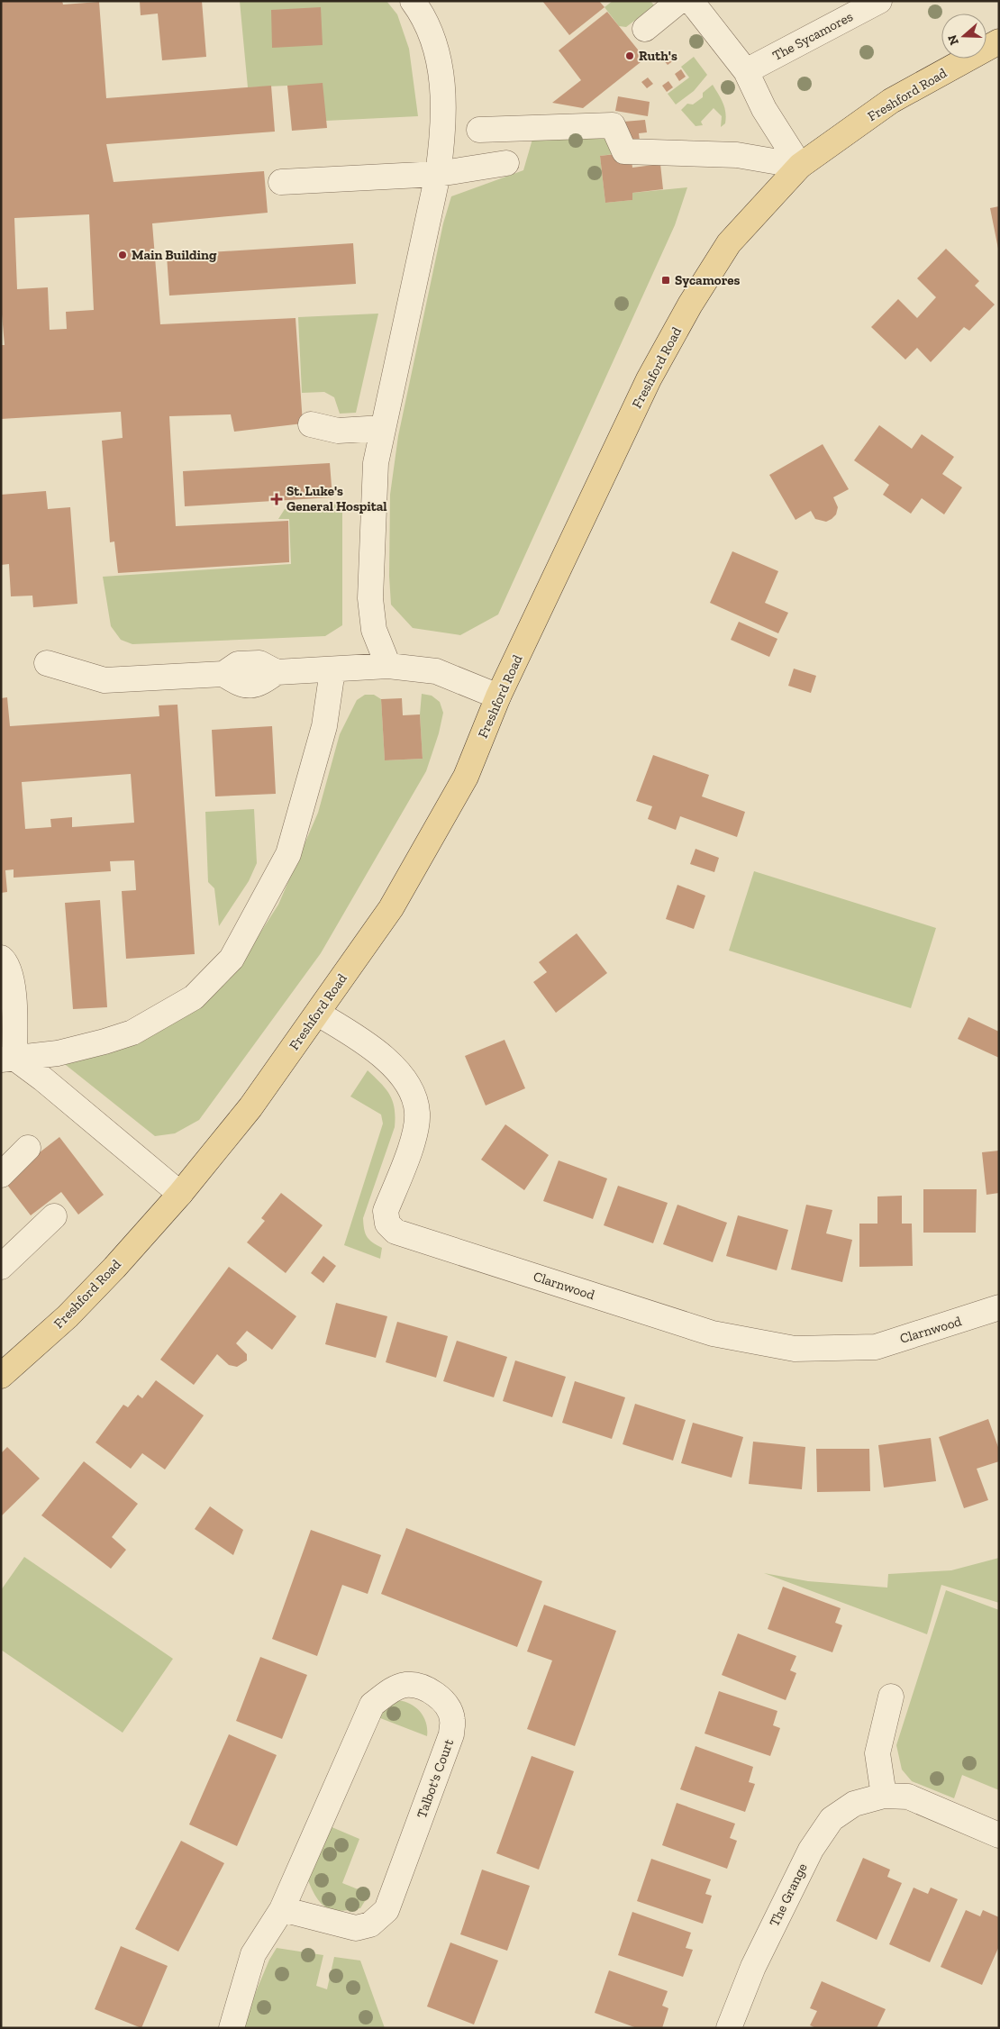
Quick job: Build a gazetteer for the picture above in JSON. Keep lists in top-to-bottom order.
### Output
{
  "streets": {
    "main road": ["Freshford Road"],
    "street": [
      "The Sycamores",
      "Clarnwood",
      "Talbot's Court",
      "The Grange"
    ]
  },
  "crossings": [
    ["Freshford Road", "Clarnwood"]
  ],
  "places": {
    "other": ["Ruth's", "Main Building"],
    "transit": ["Sycamores"],
    "health": ["St. Luke's General Hospital"]
  },
  "north": "left"
}
